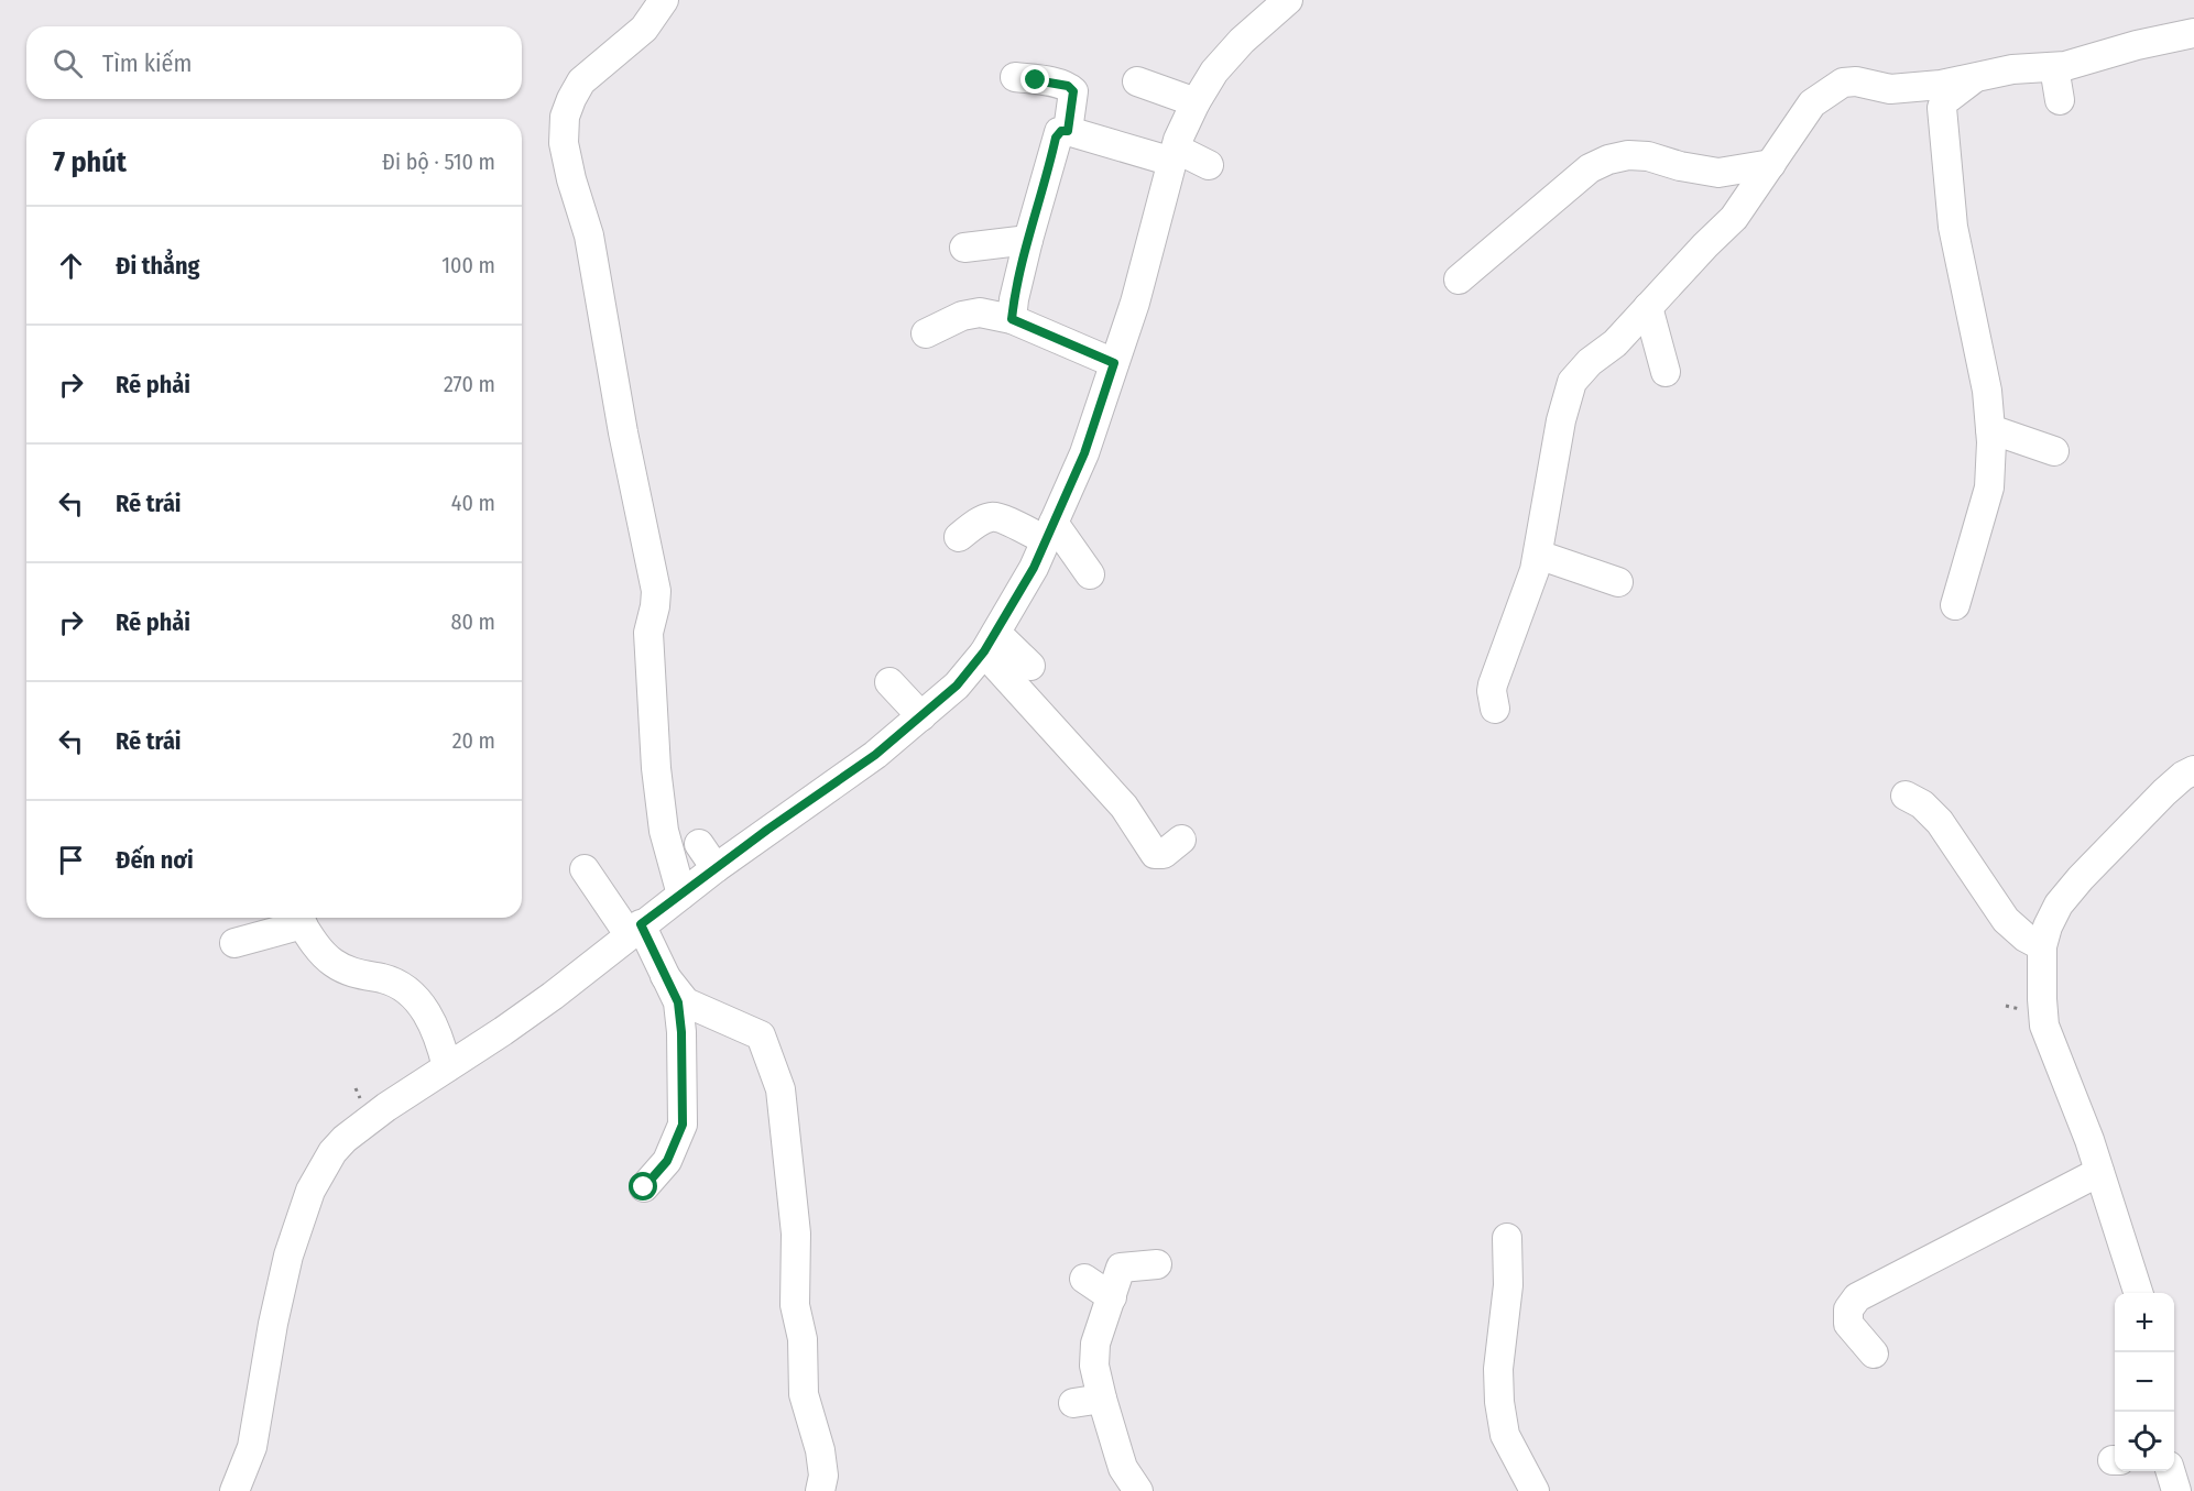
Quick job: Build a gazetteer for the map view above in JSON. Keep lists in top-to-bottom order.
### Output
{
  "page": {
    "search": "Tìm kiếm",
    "heading": ["7 phút", "Đi bộ · 510 m"],
    "list": [
      ["Đi thẳng", "100 m"],
      ["Rẽ phải", "270 m"],
      ["Rẽ trái", "40 m"],
      ["Rẽ phải", "80 m"],
      ["Rẽ trái", "20 m"],
      "Đến nơi"
    ],
    "map_buttons": ["+", "−"]
  }
}
